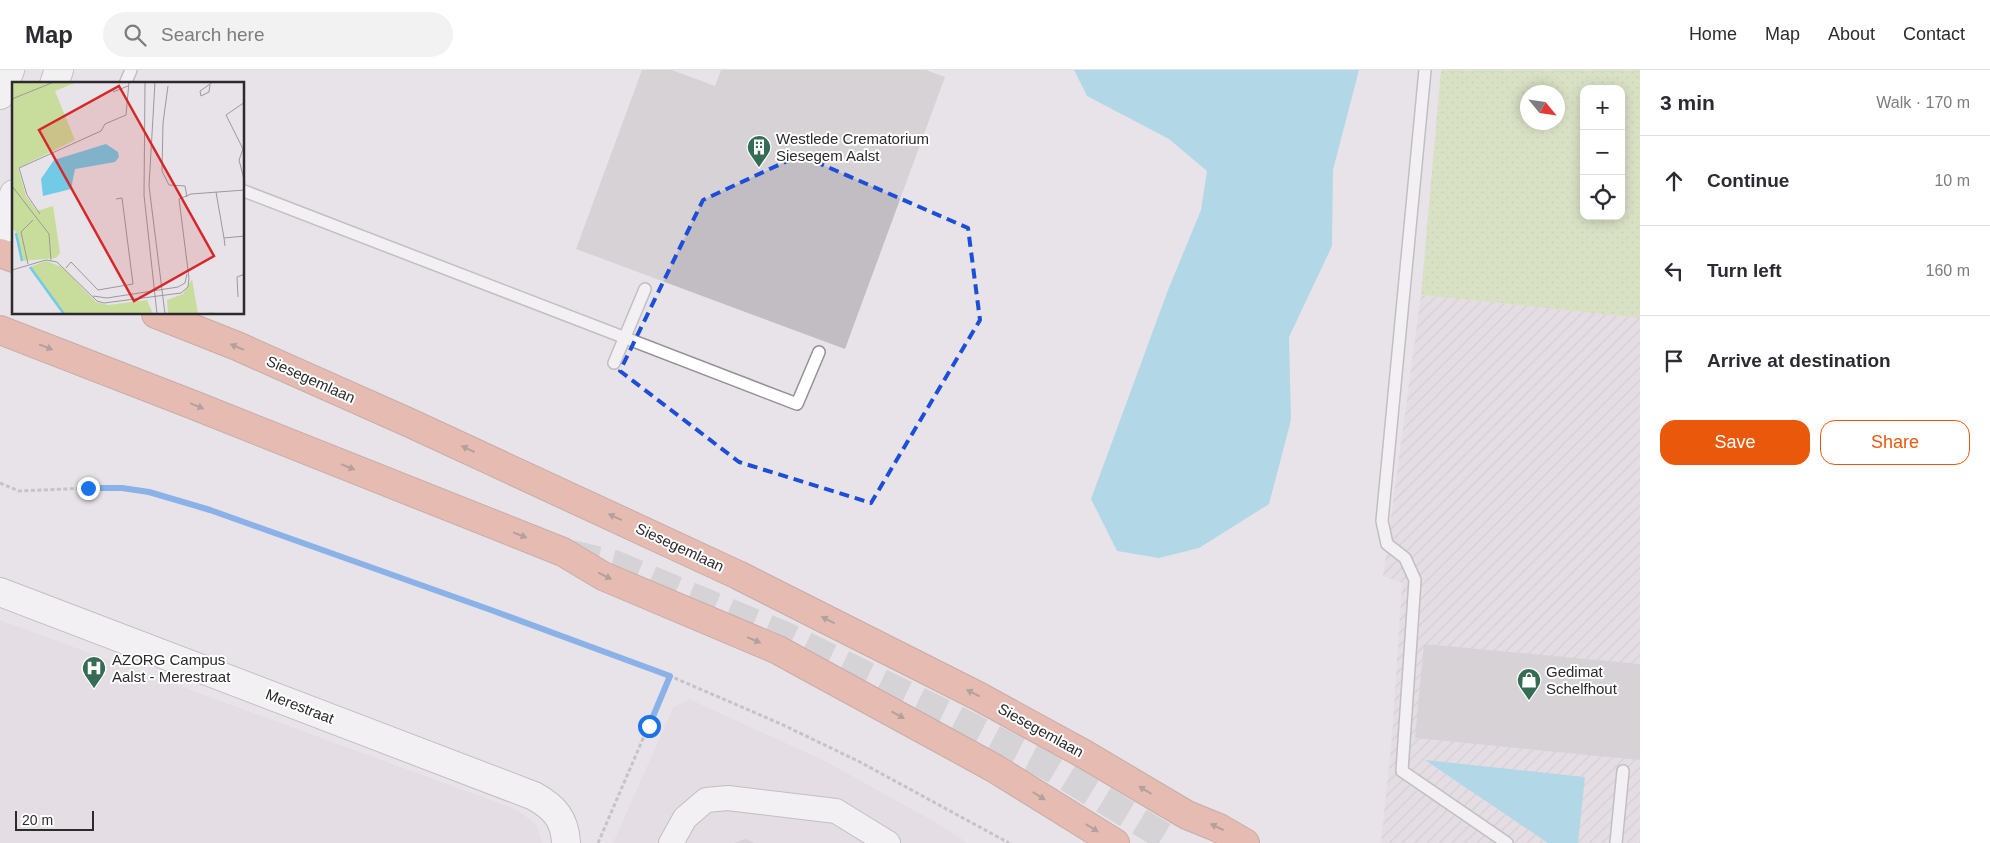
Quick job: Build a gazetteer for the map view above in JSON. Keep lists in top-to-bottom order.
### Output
{
  "streets": {
    "highway": ["Siesegemlaan"],
    "street": ["Merestraat"]
  },
  "places": {
    "building": ["Westlede Crematorium Siesegem Aalst"],
    "hospital": ["AZORG Campus Aalst - Merestraat"],
    "shop": ["Gedimat Schelfhout"]
  },
  "scale_bar": "20 m",
  "north": "bottom right",
  "page": {
    "header": "Map",
    "search": "Search here",
    "nav": [
      "Home",
      "Map",
      "About",
      "Contact"
    ],
    "heading": ["3 min", "Walk · 170 m"],
    "map_buttons": ["+", "−"],
    "list": [
      ["Continue", "10 m"],
      ["Turn left", "160 m"],
      "Arrive at destination"
    ],
    "buttons": ["Save", "Share"],
    "scale": "20 m"
  }
}
